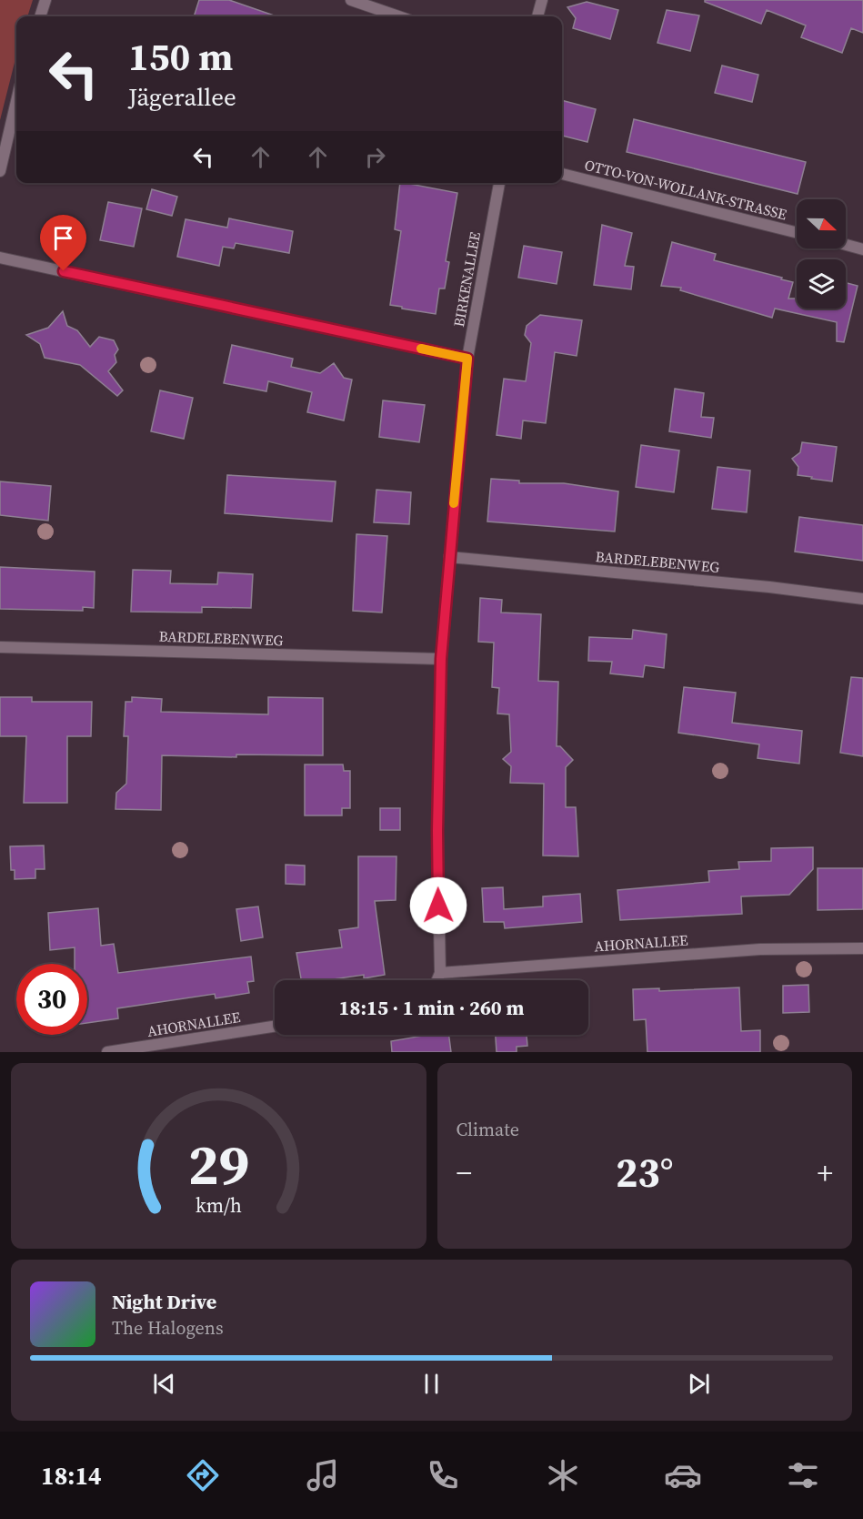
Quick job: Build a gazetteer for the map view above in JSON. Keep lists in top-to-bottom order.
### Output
{
  "streets": {
    "street": [
      "OTTO-VON-WOLLANK-STRASSE",
      "BIRKENALLEE",
      "BARDELEBENWEG",
      "AHORNALLEE"
    ]
  },
  "crossings": [
    ["BIRKENALLEE", "BARDELEBENWEG"],
    ["BIRKENALLEE", "AHORNALLEE"]
  ],
  "north": "right",
  "page": {
    "turn": ["150 m", "Jägerallee"],
    "limit": "30",
    "trip": "18:15 · 1 min · 260 m",
    "tile": "Climate",
    "heat": ["−", "23°", "+"],
    "song": ["Night Drive", "The Halogens"],
    "tabs": "18:14",
    "gauge": ["29", "km/h"]
  }
}
